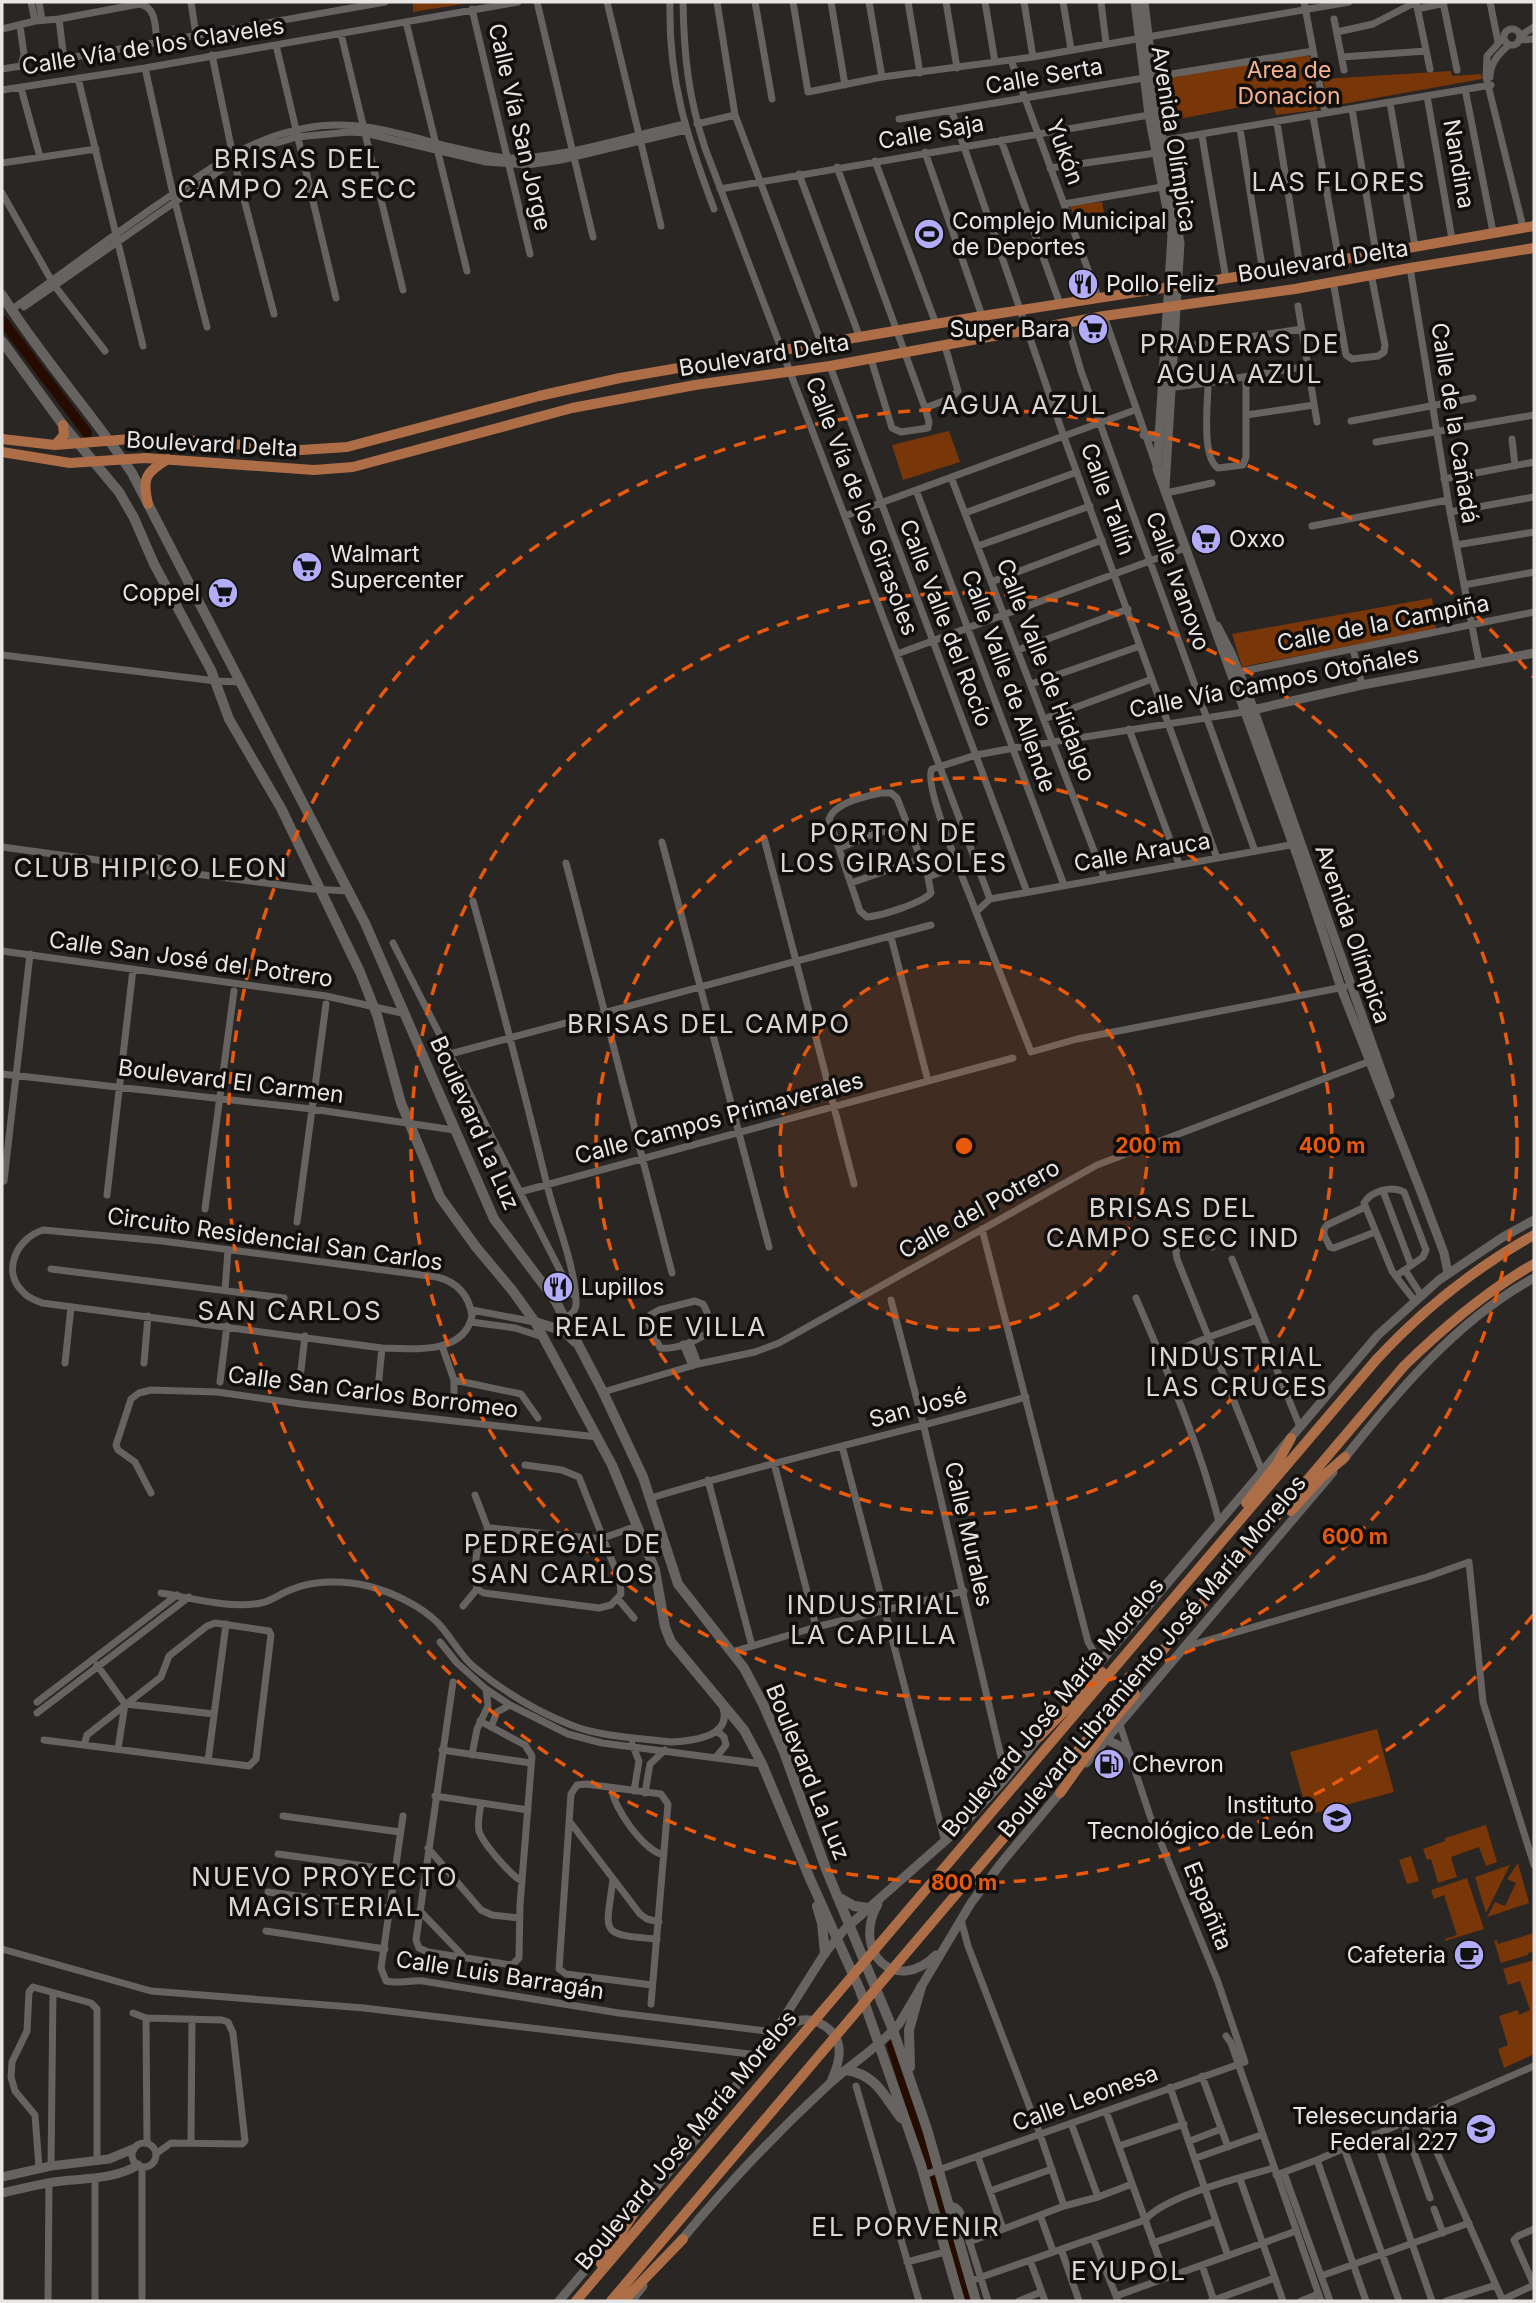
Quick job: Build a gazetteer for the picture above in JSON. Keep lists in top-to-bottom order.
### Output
{
  "streets": {
    "main road": ["Boulevard Delta", "Boulevard La Luz", "Boulevard José María Morelos"],
    "street": [
      "Calle Vía de los Claveles",
      "Calle Serta",
      "Calle Vía San Jorge",
      "Calle Saja",
      "Avenida Olímpica",
      "Yukón",
      "Nandina",
      "Calle de la Cañadá",
      "Calle Tallín",
      "Calle Vía de los Girasoles",
      "Calle Ivanovo",
      "Calle Valle del Rocío",
      "Calle de la Campiña",
      "Calle Valle de Hidalgo",
      "Calle Valle de Allende",
      "Calle Vía Campos Otoñales",
      "Calle Arauca",
      "Calle San José del Potrero",
      "Boulevard El Carmen",
      "Calle Campos Primaverales",
      "Calle del Potrero",
      "Circuito Residencial San Carlos",
      "Calle San Carlos Borromeo",
      "San José",
      "Calle Murales",
      "Boulevard Libramiento José María Morelos",
      "Españita",
      "Calle Luis Barragán",
      "Calle Leonesa"
    ]
  },
  "crossings": [
    ["Calle Vía de los Claveles", "Calle Vía San Jorge"],
    ["Calle Serta", "Avenida Olímpica"],
    ["Calle Serta", "Yukón"],
    ["Calle Serta", "Calle Tallín"],
    ["Calle Saja", "Avenida Olímpica"],
    ["Calle Saja", "Yukón"],
    ["Calle Saja", "Calle Tallín"],
    ["Calle Saja", "Calle Vía de los Girasoles"],
    ["Avenida Olímpica", "Boulevard Delta"],
    ["Avenida Olímpica", "Calle de la Campiña"],
    ["Avenida Olímpica", "Calle Vía Campos Otoñales"],
    ["Avenida Olímpica", "Calle Arauca"],
    ["Avenida Olímpica", "Calle del Potrero"],
    ["Avenida Olímpica", "Boulevard Libramiento José María Morelos"],
    ["Yukón", "Boulevard Delta"],
    ["Nandina", "Boulevard Delta"],
    ["Boulevard Delta", "Calle de la Cañadá"],
    ["Boulevard Delta", "Calle Tallín"],
    ["Boulevard Delta", "Calle Vía de los Girasoles"],
    ["Boulevard Delta", "Calle Ivanovo"],
    ["Boulevard Delta", "Calle Valle del Rocío"],
    ["Boulevard Delta", "Boulevard La Luz"],
    ["Calle de la Cañadá", "Calle de la Campiña"],
    ["Calle de la Cañadá", "Calle Vía Campos Otoñales"],
    ["Calle Tallín", "Calle Vía Campos Otoñales"],
    ["Calle Tallín", "Calle Arauca"],
    ["Calle Vía de los Girasoles", "Calle Vía Campos Otoñales"],
    ["Calle Vía de los Girasoles", "Calle Arauca"],
    ["Calle Ivanovo", "Calle Vía Campos Otoñales"],
    ["Calle Ivanovo", "Calle Arauca"],
    ["Calle Valle del Rocío", "Calle Vía Campos Otoñales"],
    ["Calle Valle del Rocío", "Calle Arauca"],
    ["Calle Valle de Hidalgo", "Calle Vía Campos Otoñales"],
    ["Calle Valle de Hidalgo", "Calle Arauca"],
    ["Calle Valle de Allende", "Calle Vía Campos Otoñales"],
    ["Calle Valle de Allende", "Calle Arauca"],
    ["Calle San José del Potrero", "Boulevard La Luz"],
    ["Boulevard El Carmen", "Boulevard La Luz"],
    ["Boulevard La Luz", "Calle del Potrero"],
    ["Boulevard La Luz", "Calle San Carlos Borromeo"],
    ["Boulevard La Luz", "San José"],
    ["Boulevard La Luz", "Boulevard Libramiento José María Morelos"],
    ["Boulevard La Luz", "Calle Leonesa"],
    ["San José", "Calle Murales"],
    ["Calle Murales", "Boulevard Libramiento José María Morelos"],
    ["Boulevard Libramiento José María Morelos", "Españita"],
    ["Boulevard Libramiento José María Morelos", "Calle Luis Barragán"],
    ["Españita", "Calle Leonesa"]
  ],
  "districts": [
    "BRISAS DEL CAMPO 2A SECC",
    "LAS FLORES",
    "PRADERAS DE AGUA AZUL",
    "AGUA AZUL",
    "PORTON DE LOS GIRASOLES",
    "CLUB HIPICO LEON",
    "BRISAS DEL CAMPO",
    "BRISAS DEL CAMPO SECC IND",
    "SAN CARLOS",
    "REAL DE VILLA",
    "INDUSTRIAL LAS CRUCES",
    "PEDREGAL DE SAN CARLOS",
    "INDUSTRIAL LA CAPILLA",
    "NUEVO PROYECTO MAGISTERIAL",
    "EL PORVENIR",
    "EYUPOL"
  ],
  "parks": ["Area de Donacion"],
  "places": {
    "sports": ["Complejo Municipal de Deportes"],
    "restaurant": ["Pollo Feliz", "Lupillos"],
    "supermarket": [
      "Super Bara",
      "Oxxo",
      "Walmart Supercenter",
      "Coppel"
    ],
    "fuel station": ["Chevron"],
    "school or university": ["Instituto Tecnológico de León", "Telesecundaria Federal 227"],
    "cafe": ["Cafeteria"]
  },
  "rings": [
    "200 m",
    "400 m",
    "600 m",
    "800 m"
  ]
}
